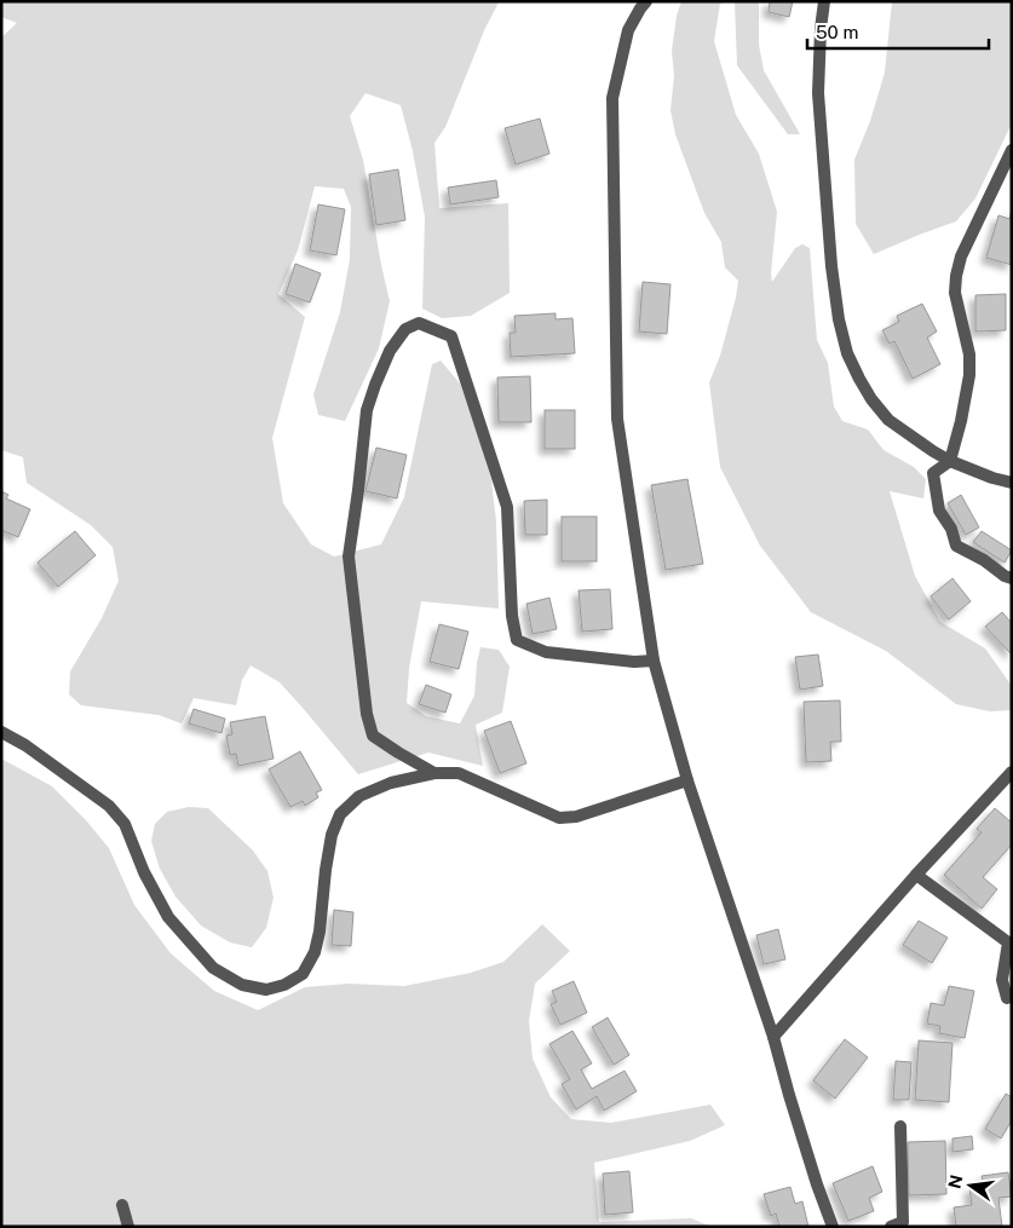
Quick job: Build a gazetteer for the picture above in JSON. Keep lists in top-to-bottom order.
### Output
{
  "scale_bar": "50 m",
  "north": "left"
}
